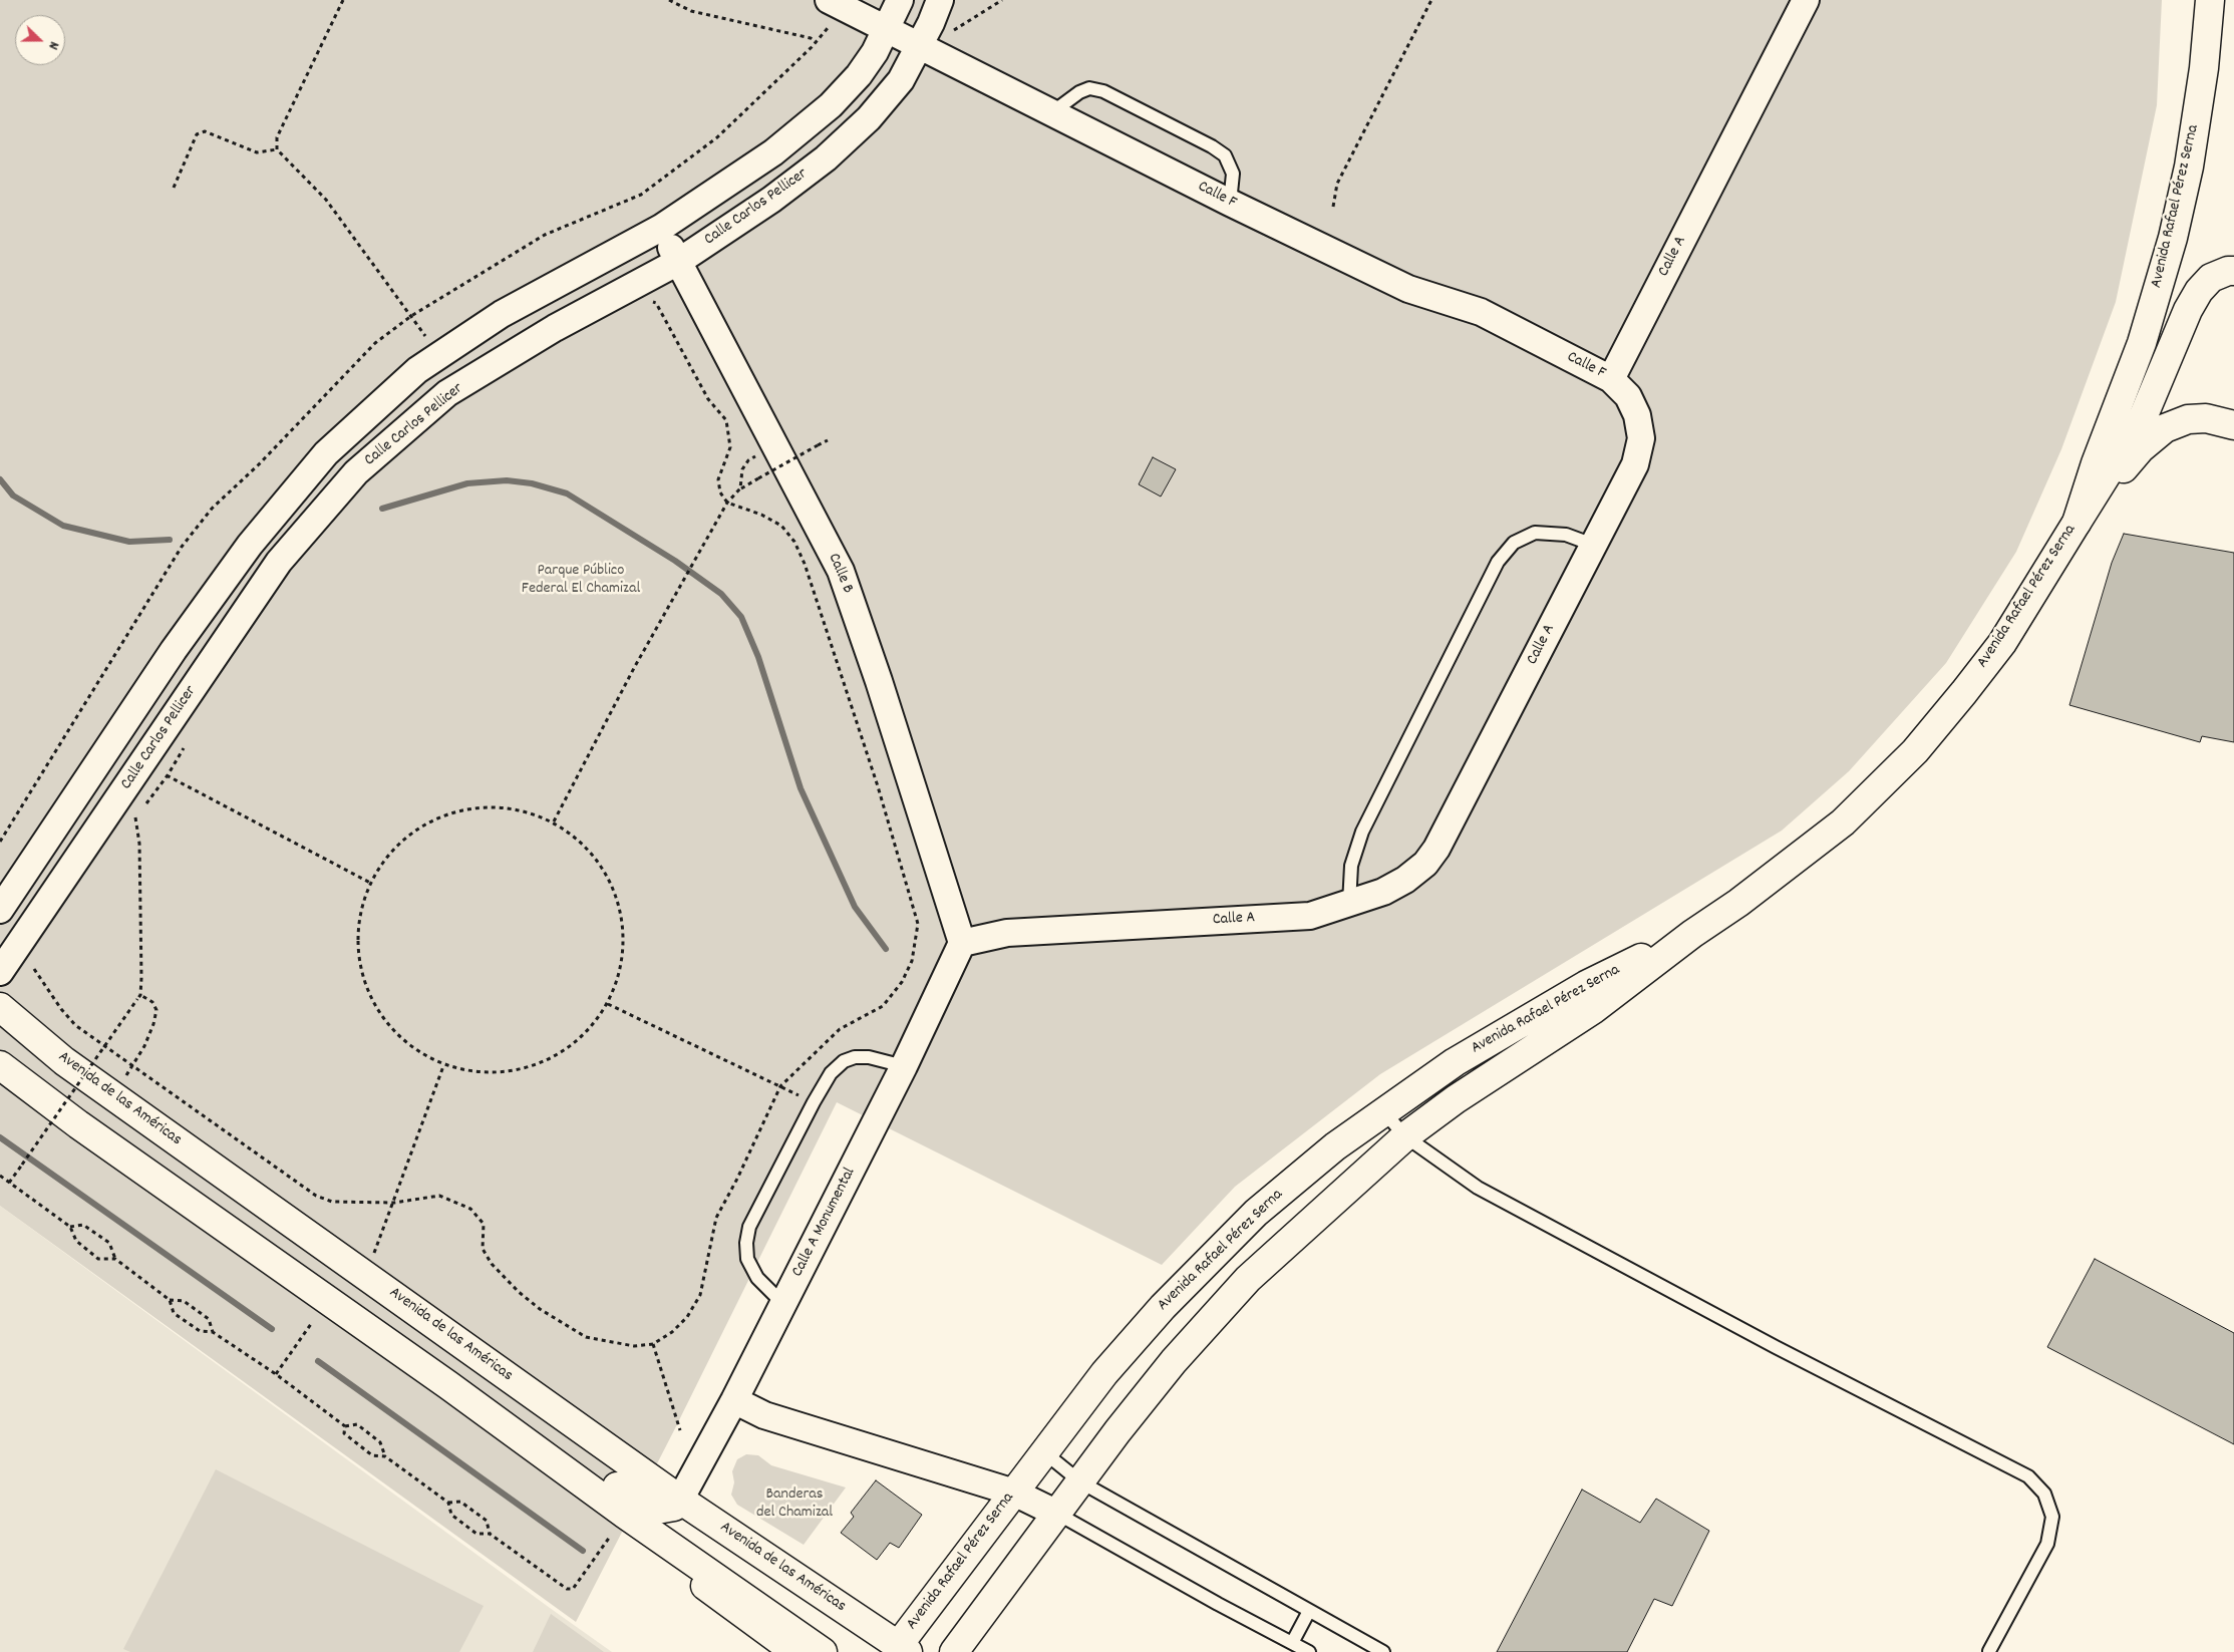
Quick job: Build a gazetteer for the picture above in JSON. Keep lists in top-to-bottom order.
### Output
{
  "streets": {
    "main road": ["Avenida Rafael Pérez Serna", "Avenida de las Américas"],
    "street": [
      "Calle F",
      "Calle Carlos Pellicer",
      "Calle A",
      "Calle B",
      "Calle A Monumental"
    ]
  },
  "crossings": [
    ["Calle F", "Calle Carlos Pellicer"],
    ["Calle F", "Calle A"],
    ["Avenida Rafael Pérez Serna", "Avenida de las Américas"],
    ["Calle Carlos Pellicer", "Calle B"],
    ["Calle A", "Calle B"],
    ["Calle A", "Calle A Monumental"],
    ["Calle B", "Calle A Monumental"],
    ["Avenida de las Américas", "Calle A Monumental"]
  ],
  "parks": ["Parque Público Federal El Chamizal", "Banderas del Chamizal"],
  "north": "right"
}
